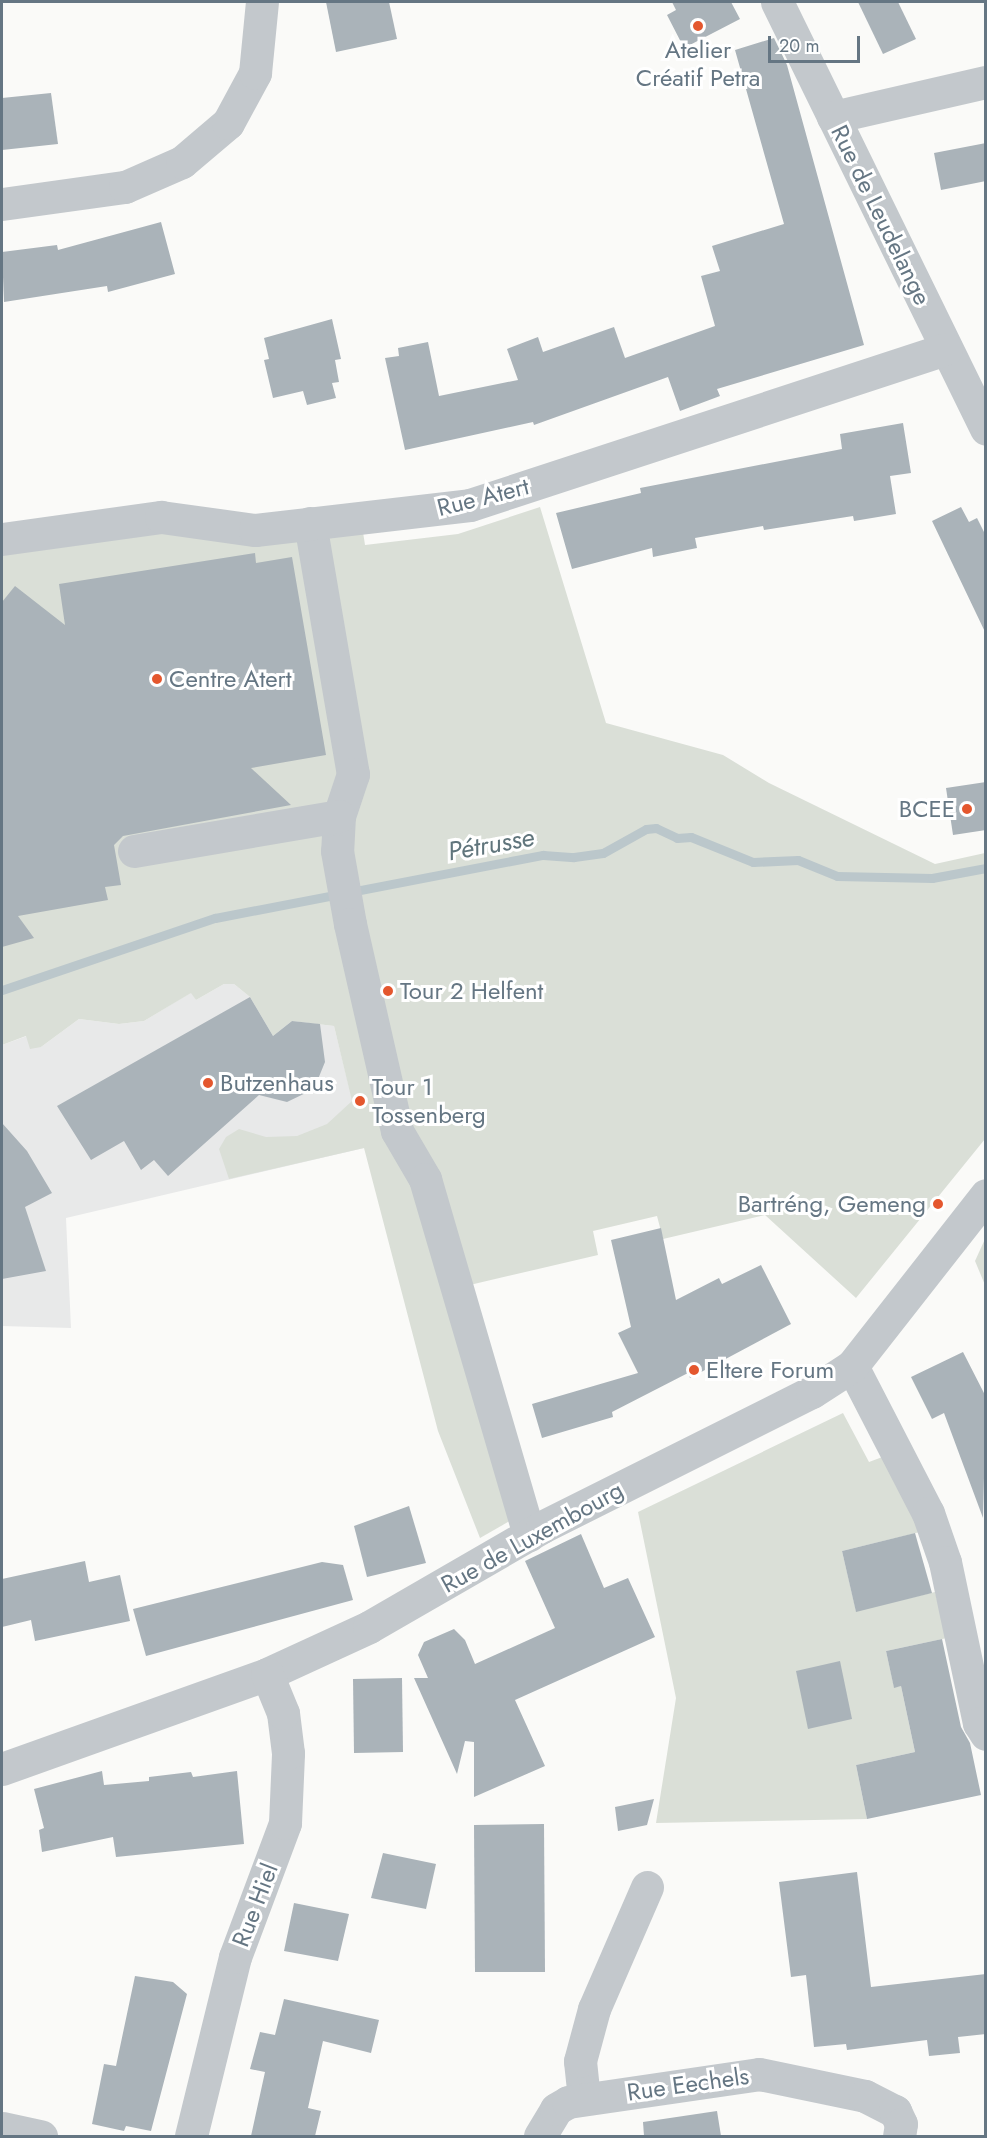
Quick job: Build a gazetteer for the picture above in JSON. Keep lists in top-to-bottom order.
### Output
{
  "streets": {
    "street": [
      "Rue de Leudelange",
      "Rue Atert",
      "Rue de Luxembourg",
      "Rue Hiel",
      "Rue Eechels"
    ]
  },
  "crossings": [
    ["Rue de Leudelange", "Rue Atert"],
    ["Rue de Luxembourg", "Rue Hiel"]
  ],
  "water": ["Pétrusse"],
  "places": [
    "Atelier Créatif Petra",
    "Centre Atert",
    "BCEE",
    "Tour 2 Helfent",
    "Butzenhaus",
    "Tour 1 Tossenberg",
    "Bartréng, Gemeng",
    "Eltere Forum"
  ],
  "scale_bar": "20 m"
}
